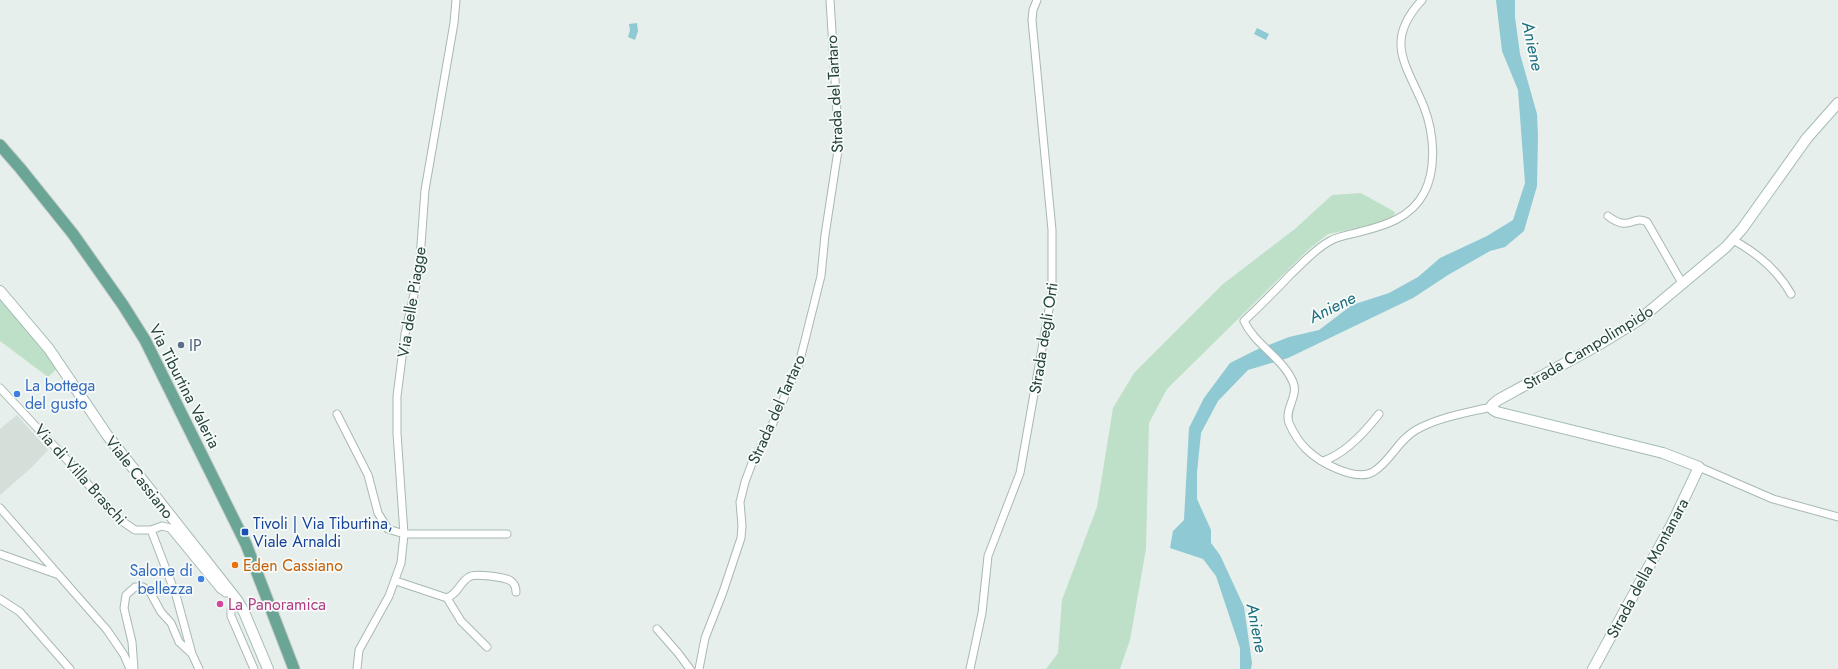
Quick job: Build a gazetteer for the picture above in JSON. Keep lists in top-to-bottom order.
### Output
{
  "streets": {
    "main road": ["Via Tiburtina Valeria"],
    "street": [
      "Strada del Tartaro",
      "Via delle Piagge",
      "Strada degli Orti",
      "Strada Campolimpido",
      "Via di Villa Braschi",
      "Viale Cassiano",
      "Strada della Montanara"
    ]
  },
  "crossings": [
    ["Via di Villa Braschi", "Viale Cassiano"]
  ],
  "water": ["Aniene"],
  "places": {
    "other": [
      "IP",
      "La bottega del gusto",
      "Eden Cassiano",
      "Salone di bellezza",
      "La Panoramica"
    ],
    "transit": ["Tivoli | Via Tiburtina, Viale Arnaldi"]
  }
}
